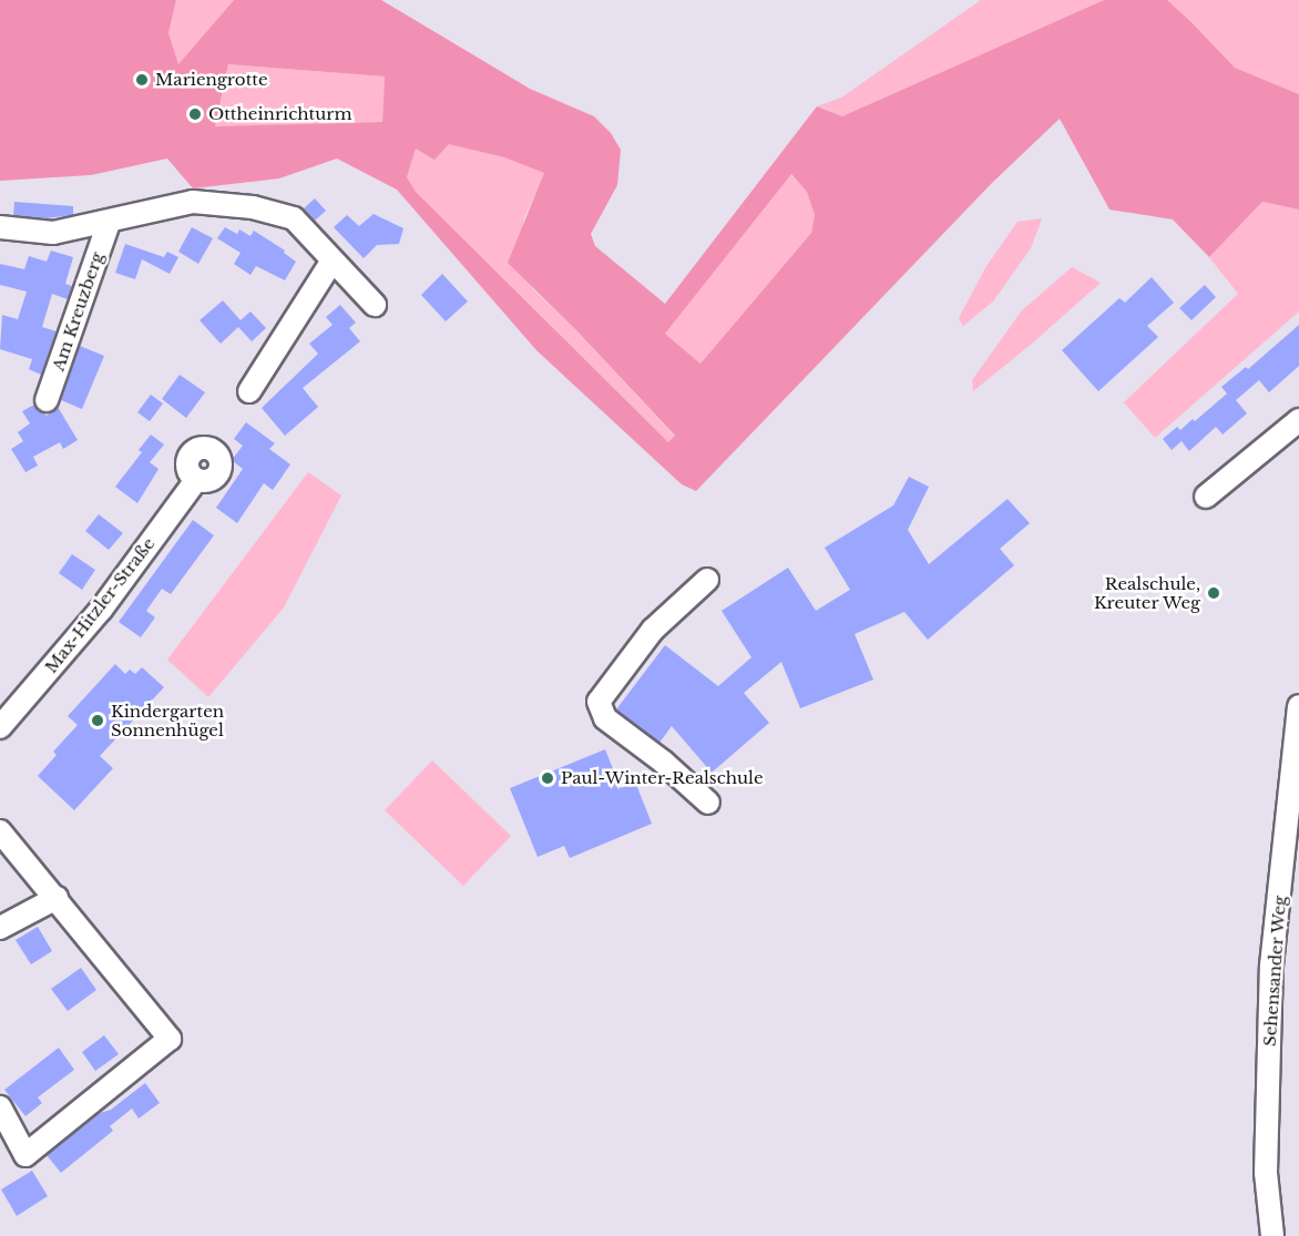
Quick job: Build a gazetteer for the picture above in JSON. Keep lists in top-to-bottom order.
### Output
{
  "streets": {
    "street": ["Am Kreuzberg", "Max-Hitzler-Straße", "Sehensander Weg"]
  },
  "places": [
    "Mariengrotte",
    "Ottheinrichturm",
    "Realschule, Kreuter Weg",
    "Kindergarten Sonnenhügel",
    "Paul-Winter-Realschule"
  ]
}
